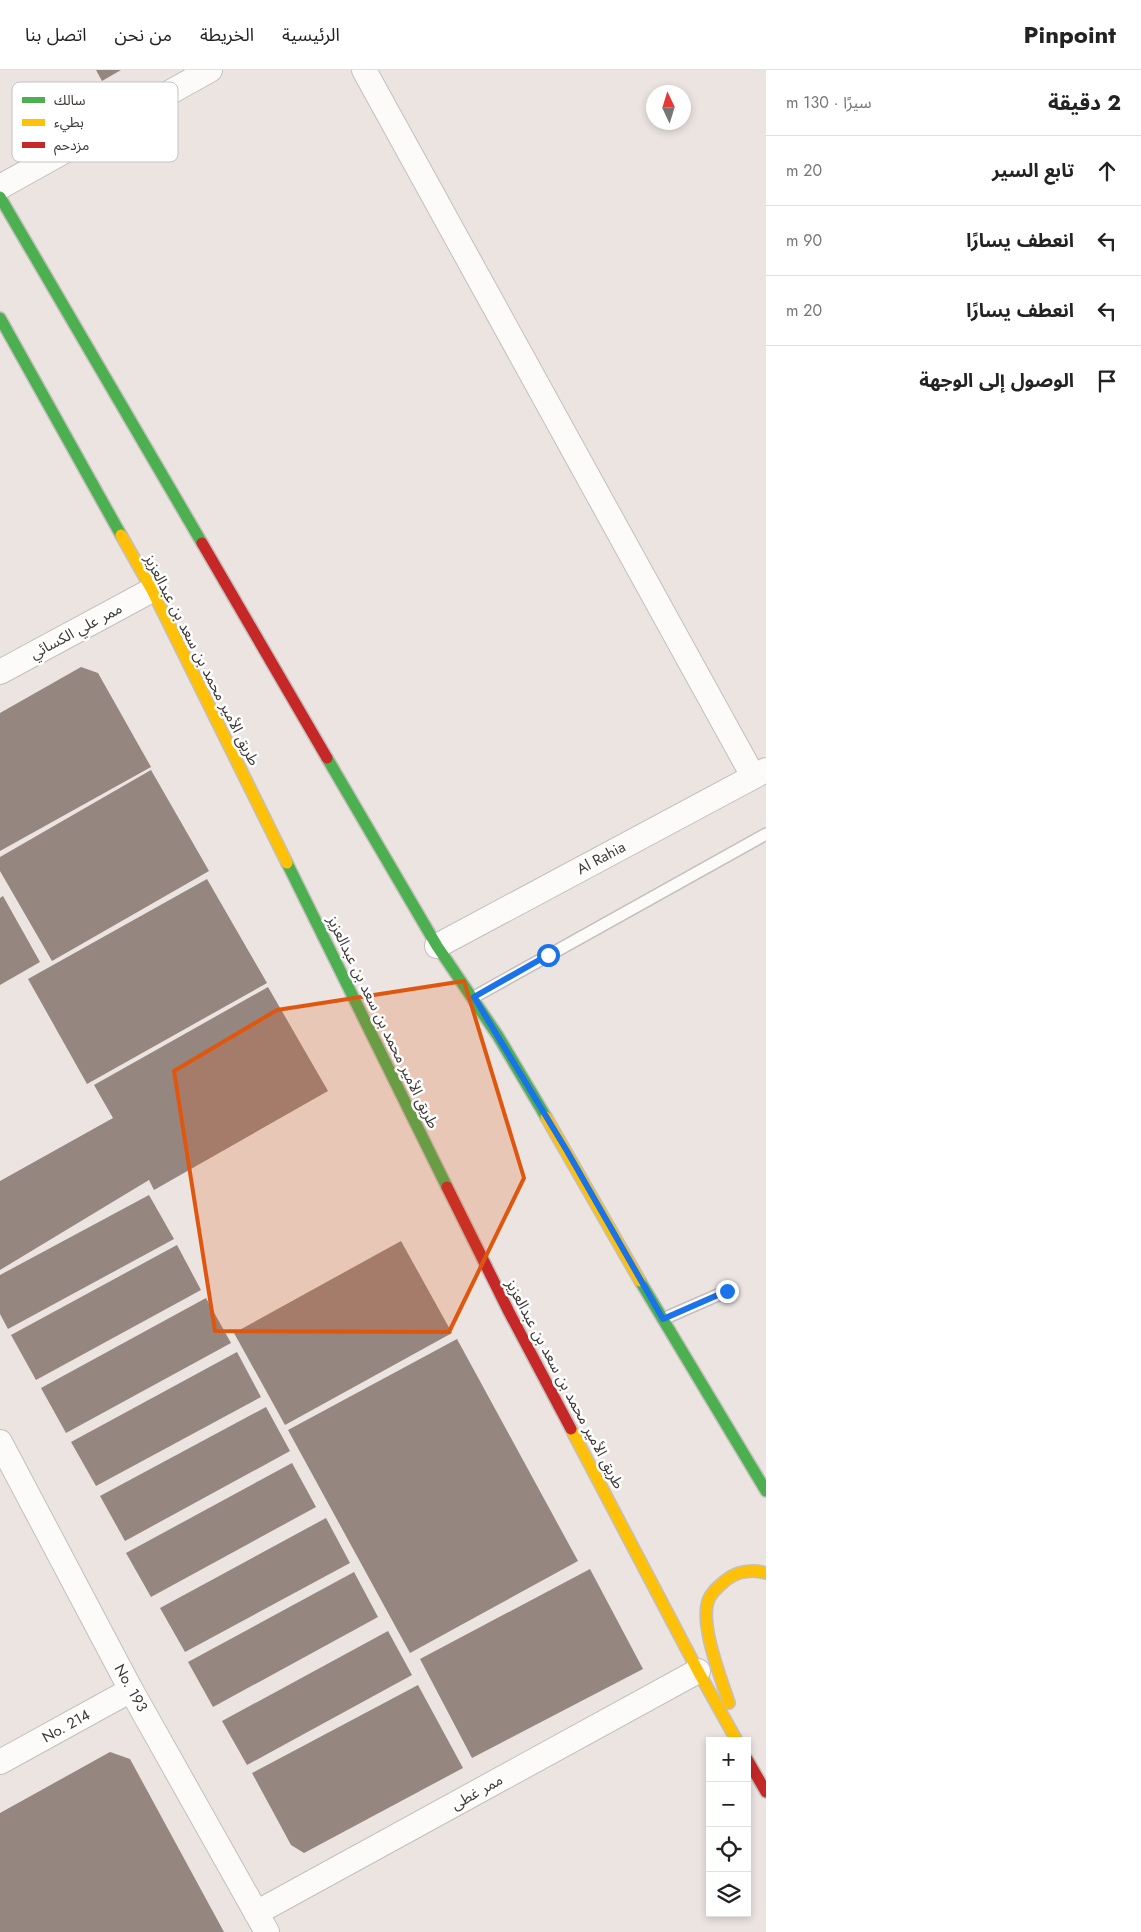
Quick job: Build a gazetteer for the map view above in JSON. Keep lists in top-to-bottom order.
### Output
{
  "streets": {
    "main road": ["طريق الأمير محمد بن سعد بن عبدالعزيز"],
    "street": [
      "ممر علي الكسائي",
      "Al Rahia",
      "No. 193",
      "No. 214",
      "ممر غطى"
    ]
  },
  "crossings": [
    ["ممر علي الكسائي", "طريق الأمير محمد بن سعد بن عبدالعزيز"],
    ["طريق الأمير محمد بن سعد بن عبدالعزيز", "ممر غطى"],
    ["No. 193", "No. 214"],
    ["No. 193", "ممر غطى"]
  ],
  "legend": ["سالك", "بطيء", "مزدحم"],
  "north": "top",
  "page": {
    "header": "Pinpoint",
    "nav": [
      "الرئيسية",
      "الخريطة",
      "من نحن",
      "اتصل بنا"
    ],
    "heading": ["2 دقيقة", "سيرًا · 130 m"],
    "list": [
      ["تابع السير", "20 m"],
      ["انعطف يسارًا", "90 m"],
      ["انعطف يسارًا", "20 m"],
      "الوصول إلى الوجهة"
    ],
    "map_buttons": ["+", "−"]
  }
}
